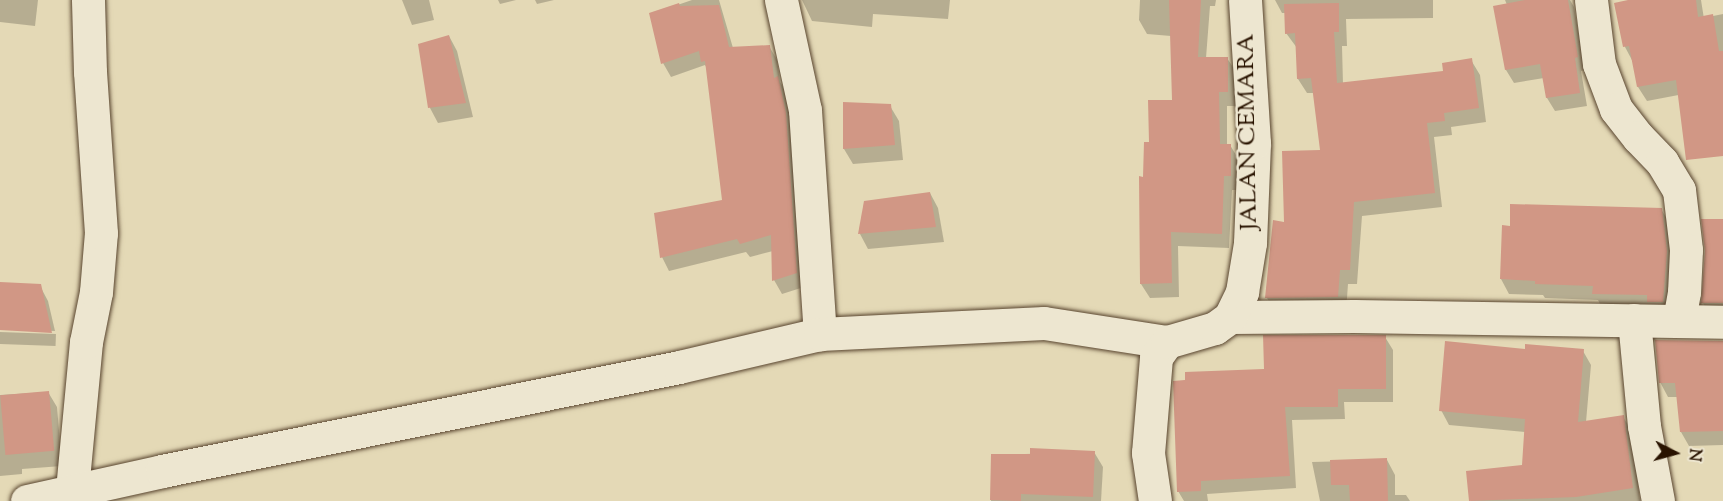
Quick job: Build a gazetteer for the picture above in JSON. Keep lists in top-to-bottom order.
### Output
{
  "streets": {
    "street": ["JALAN CEMARA"]
  },
  "north": "right"
}
